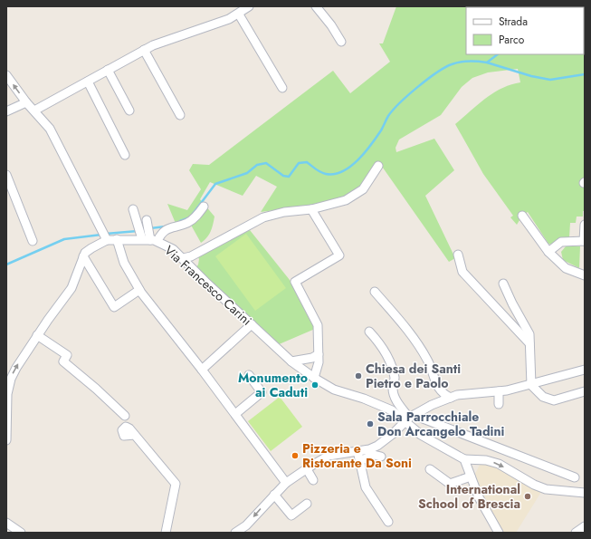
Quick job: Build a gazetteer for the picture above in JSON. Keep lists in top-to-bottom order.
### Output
{
  "streets": {
    "street": ["Via Francesco Carini"]
  },
  "places": [
    "Chiesa dei Santi Pietro e Paolo",
    "Monumento ai Caduti",
    "Sala Parrocchiale Don Arcangelo Tadini",
    "Pizzeria e Ristorante Da Soni",
    "International School of Brescia"
  ],
  "legend": ["Strada", "Parco"]
}
